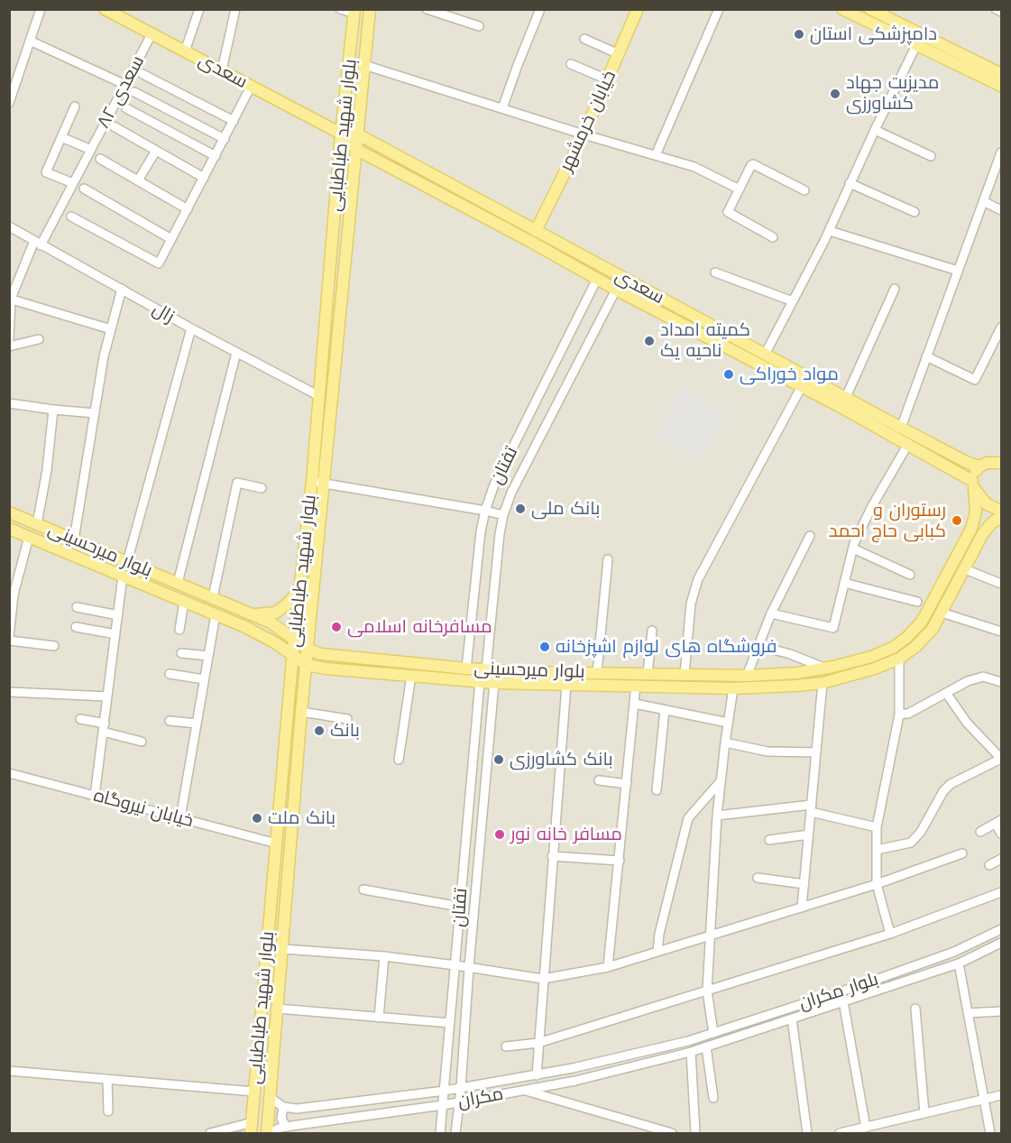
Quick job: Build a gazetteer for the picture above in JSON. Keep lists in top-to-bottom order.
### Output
{
  "streets": {
    "main road": [
      "سعدی",
      "خیابان خرمشهر",
      "بلوار شهید طباطبایی",
      "بلوار میرحسینی"
    ],
    "street": [
      "سعدی ۸۲",
      "زال",
      "تفتان",
      "خیابان نیروگاه",
      "بلوار مکران",
      "مکران"
    ]
  },
  "crossings": [
    ["سعدی", "سعدی ۸۲"],
    ["سعدی", "خیابان خرمشهر"],
    ["سعدی", "بلوار شهید طباطبایی"],
    ["سعدی", "تفتان"],
    ["سعدی", "بلوار میرحسینی"],
    ["سعدی ۸۲", "زال"],
    ["بلوار شهید طباطبایی", "زال"],
    ["بلوار شهید طباطبایی", "بلوار میرحسینی"],
    ["بلوار شهید طباطبایی", "خیابان نیروگاه"],
    ["بلوار شهید طباطبایی", "مکران"],
    ["تفتان", "بلوار میرحسینی"],
    ["تفتان", "مکران"],
    ["بلوار مکران", "مکران"]
  ],
  "places": [
    "دامپزشکی استان",
    "مدیزیت جهاد کشاورزی",
    "کمیته امداد ناحیه یک",
    "مواد خوراکی",
    "بانک ملی",
    "رستوران و کبابی حاج احمد",
    "مسافرخانه اسلامی",
    "فروشگاه های لوازم اشپزخانه",
    "بانک",
    "بانک کشاورزی",
    "بانک ملت",
    "مسافر خانه نور"
  ]
}
